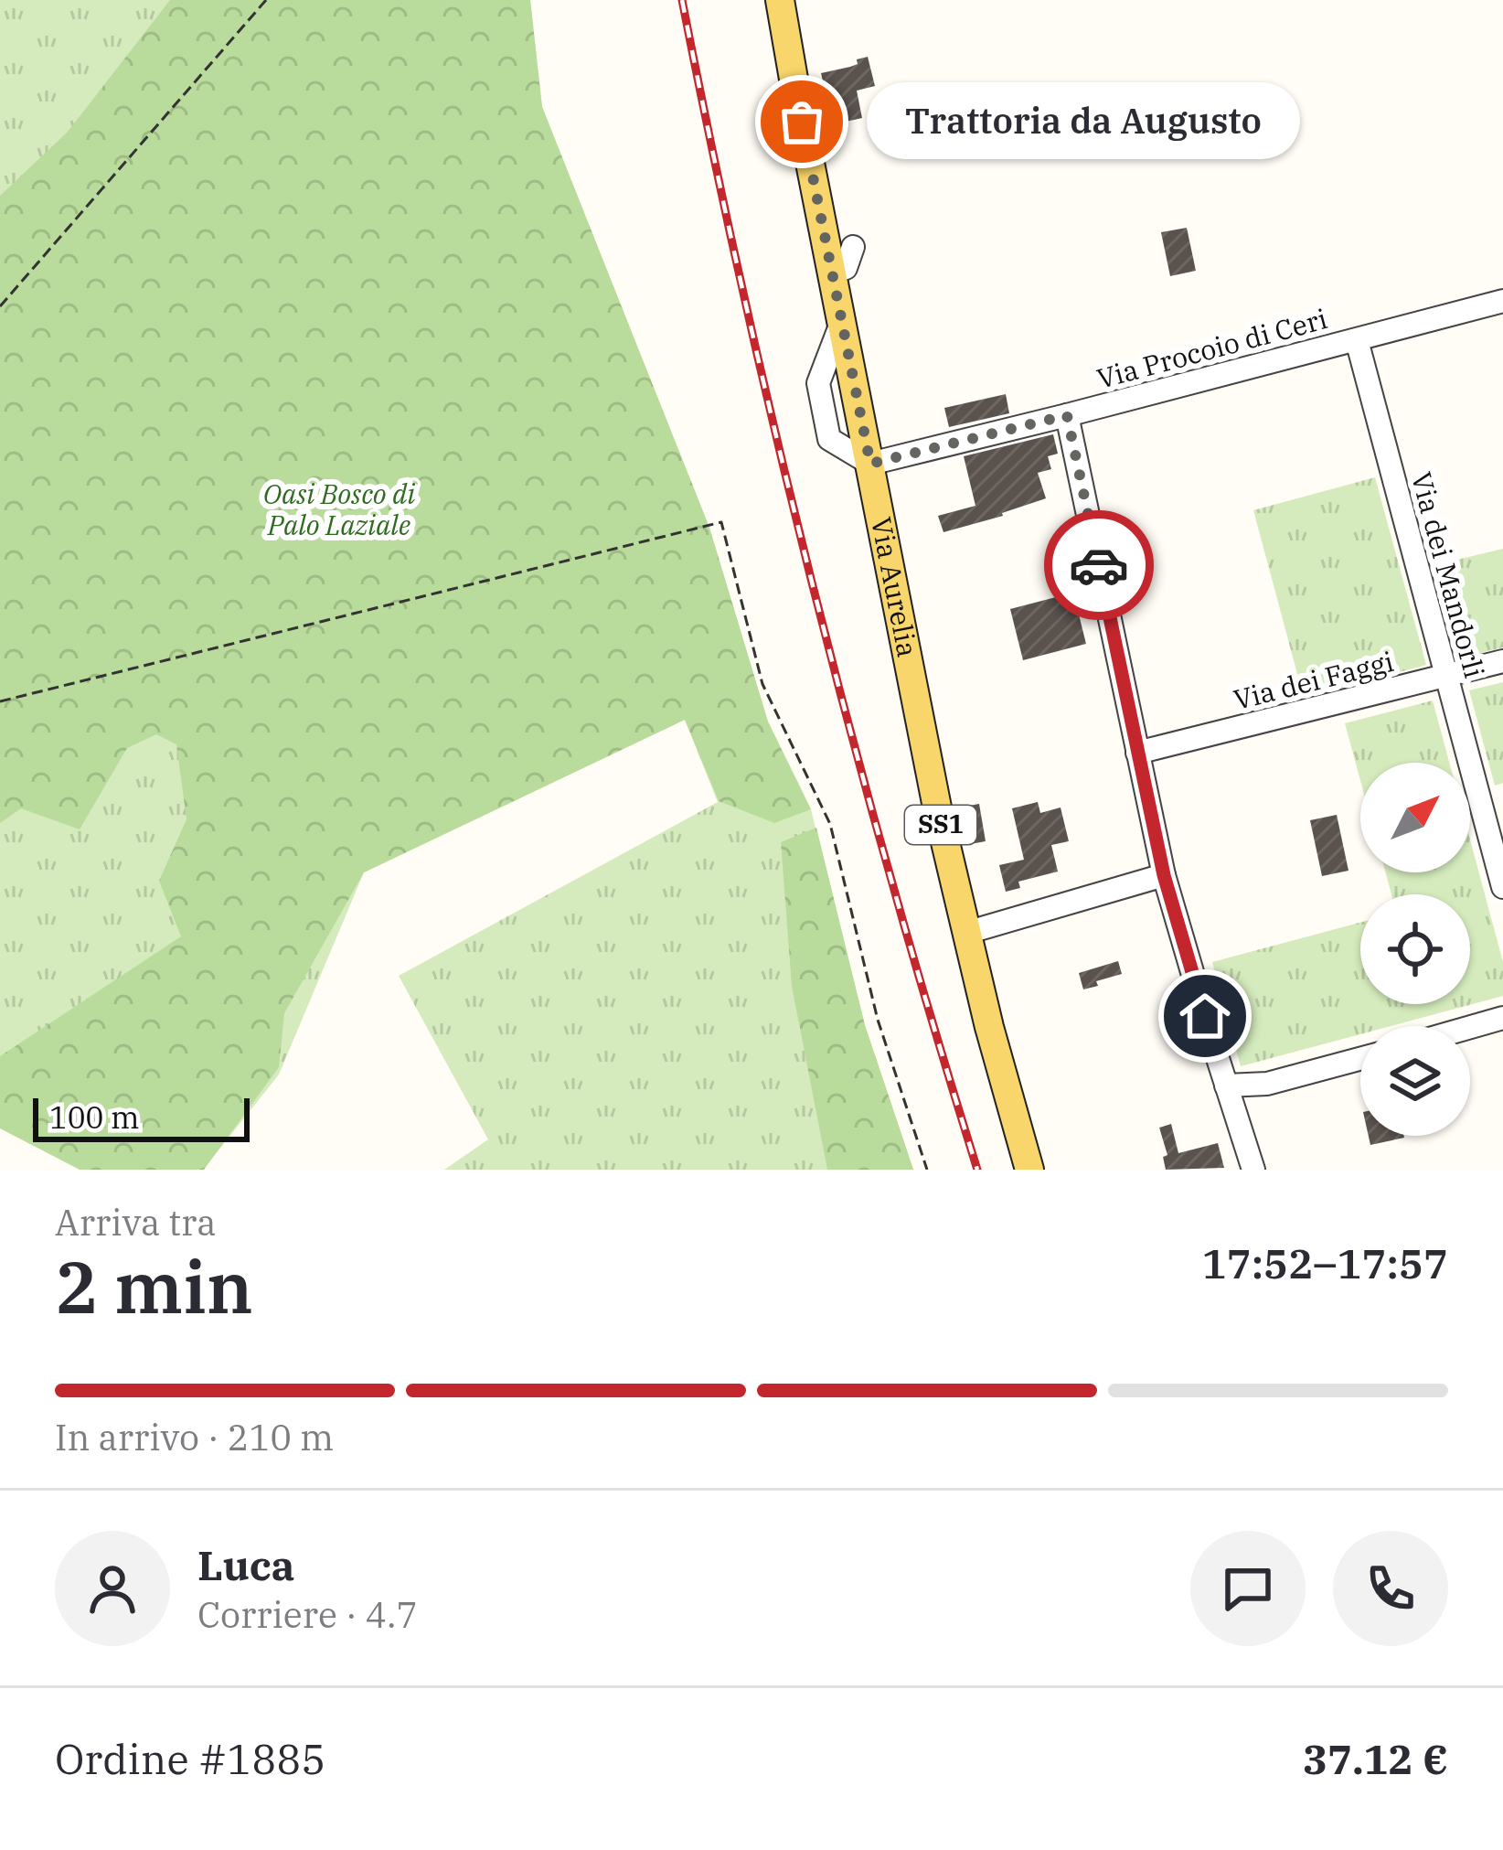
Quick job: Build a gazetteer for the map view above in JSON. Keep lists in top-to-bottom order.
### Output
{
  "streets": {
    "main road": ["Via Aurelia", "SS1"],
    "street": ["Via Procoio di Ceri", "Via dei Mandorli", "Via dei Faggi"]
  },
  "crossings": [
    ["Via Procoio di Ceri", "Via dei Mandorli"],
    ["Via Procoio di Ceri", "Via Aurelia"],
    ["Via dei Mandorli", "Via dei Faggi"]
  ],
  "parks": ["Oasi Bosco di Palo Laziale"],
  "places": ["Trattoria da Augusto"],
  "scale_bar": "100 m",
  "north": "top right",
  "page": {
    "bubble": "Trattoria da Augusto",
    "scale": "100 m",
    "heading": ["2 min", "Arriva tra", "17:52–17:57"],
    "panel": [
      "Luca",
      "Corriere · 4.7",
      "Ordine #1885",
      "37.12 €"
    ],
    "bar": "In arrivo · 210 m"
  }
}
